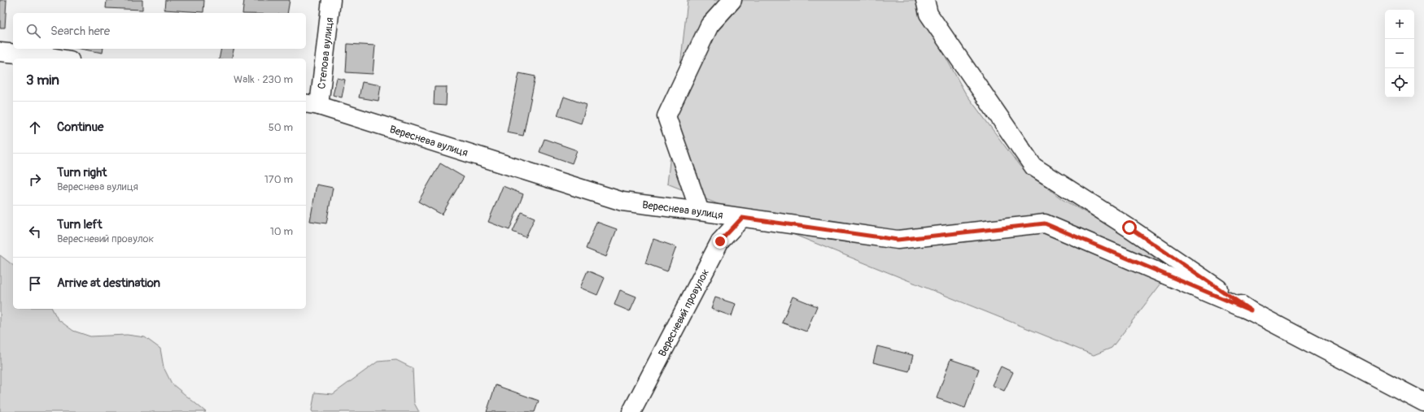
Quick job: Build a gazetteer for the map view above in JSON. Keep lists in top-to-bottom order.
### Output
{
  "streets": {
    "street": ["Степова вулиця", "Вереснева вулиця", "Вересневий провулок"]
  },
  "crossings": [
    ["Степова вулиця", "Вереснева вулиця"],
    ["Вереснева вулиця", "Вересневий провулок"]
  ],
  "page": {
    "map_buttons": ["+", "−"],
    "search": "Search here",
    "heading": ["3 min", "Walk · 230 m"],
    "list": [
      ["Continue", "50 m"],
      ["Turn right", "Вереснева вулиця", "170 m"],
      ["Turn left", "Вересневий провулок", "10 m"],
      "Arrive at destination"
    ]
  }
}
